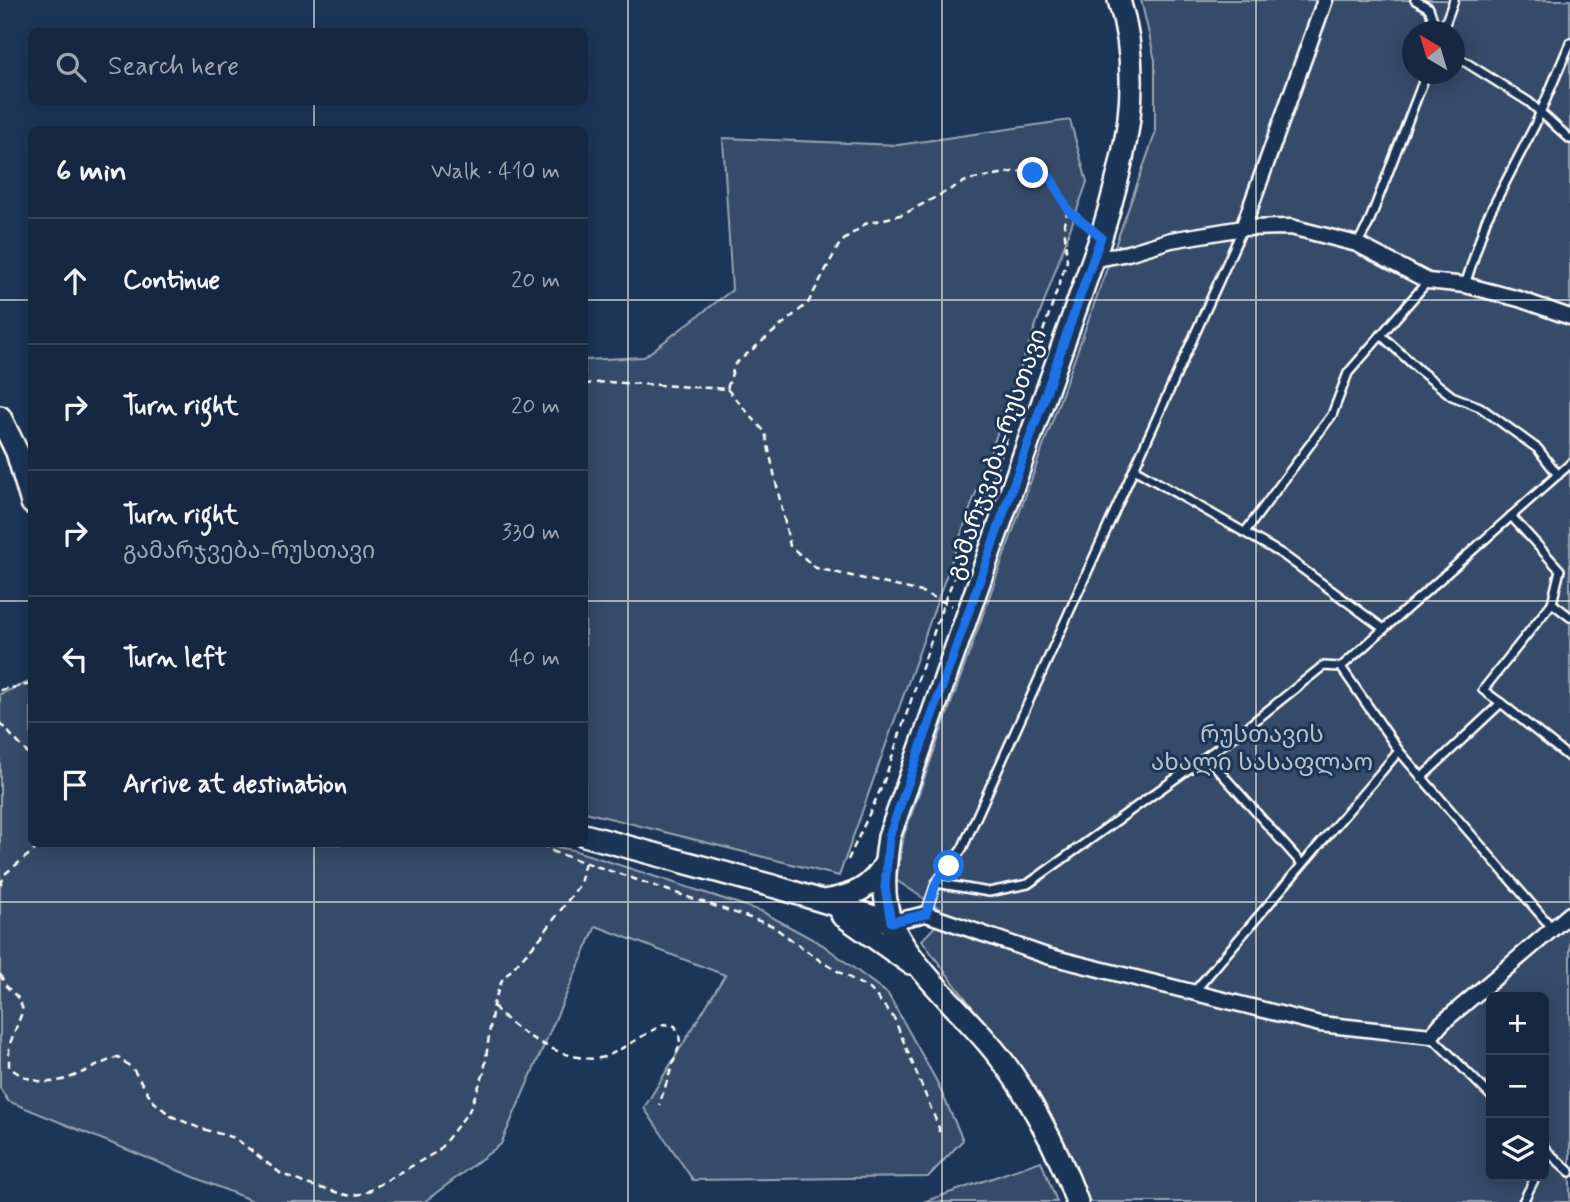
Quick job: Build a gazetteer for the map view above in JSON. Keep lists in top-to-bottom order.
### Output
{
  "streets": {
    "main road": ["გამარჯვება-რუსთავი"]
  },
  "parks": ["რუსთავის ახალი სასაფლაო"],
  "north": "top left",
  "page": {
    "search": "Search here",
    "heading": ["6 min", "Walk · 410 m"],
    "list": [
      ["Continue", "20 m"],
      ["Turn right", "20 m"],
      ["Turn right", "გამარჯვება-რუსთავი", "330 m"],
      ["Turn left", "40 m"],
      "Arrive at destination"
    ],
    "map_buttons": ["+", "−"]
  }
}
